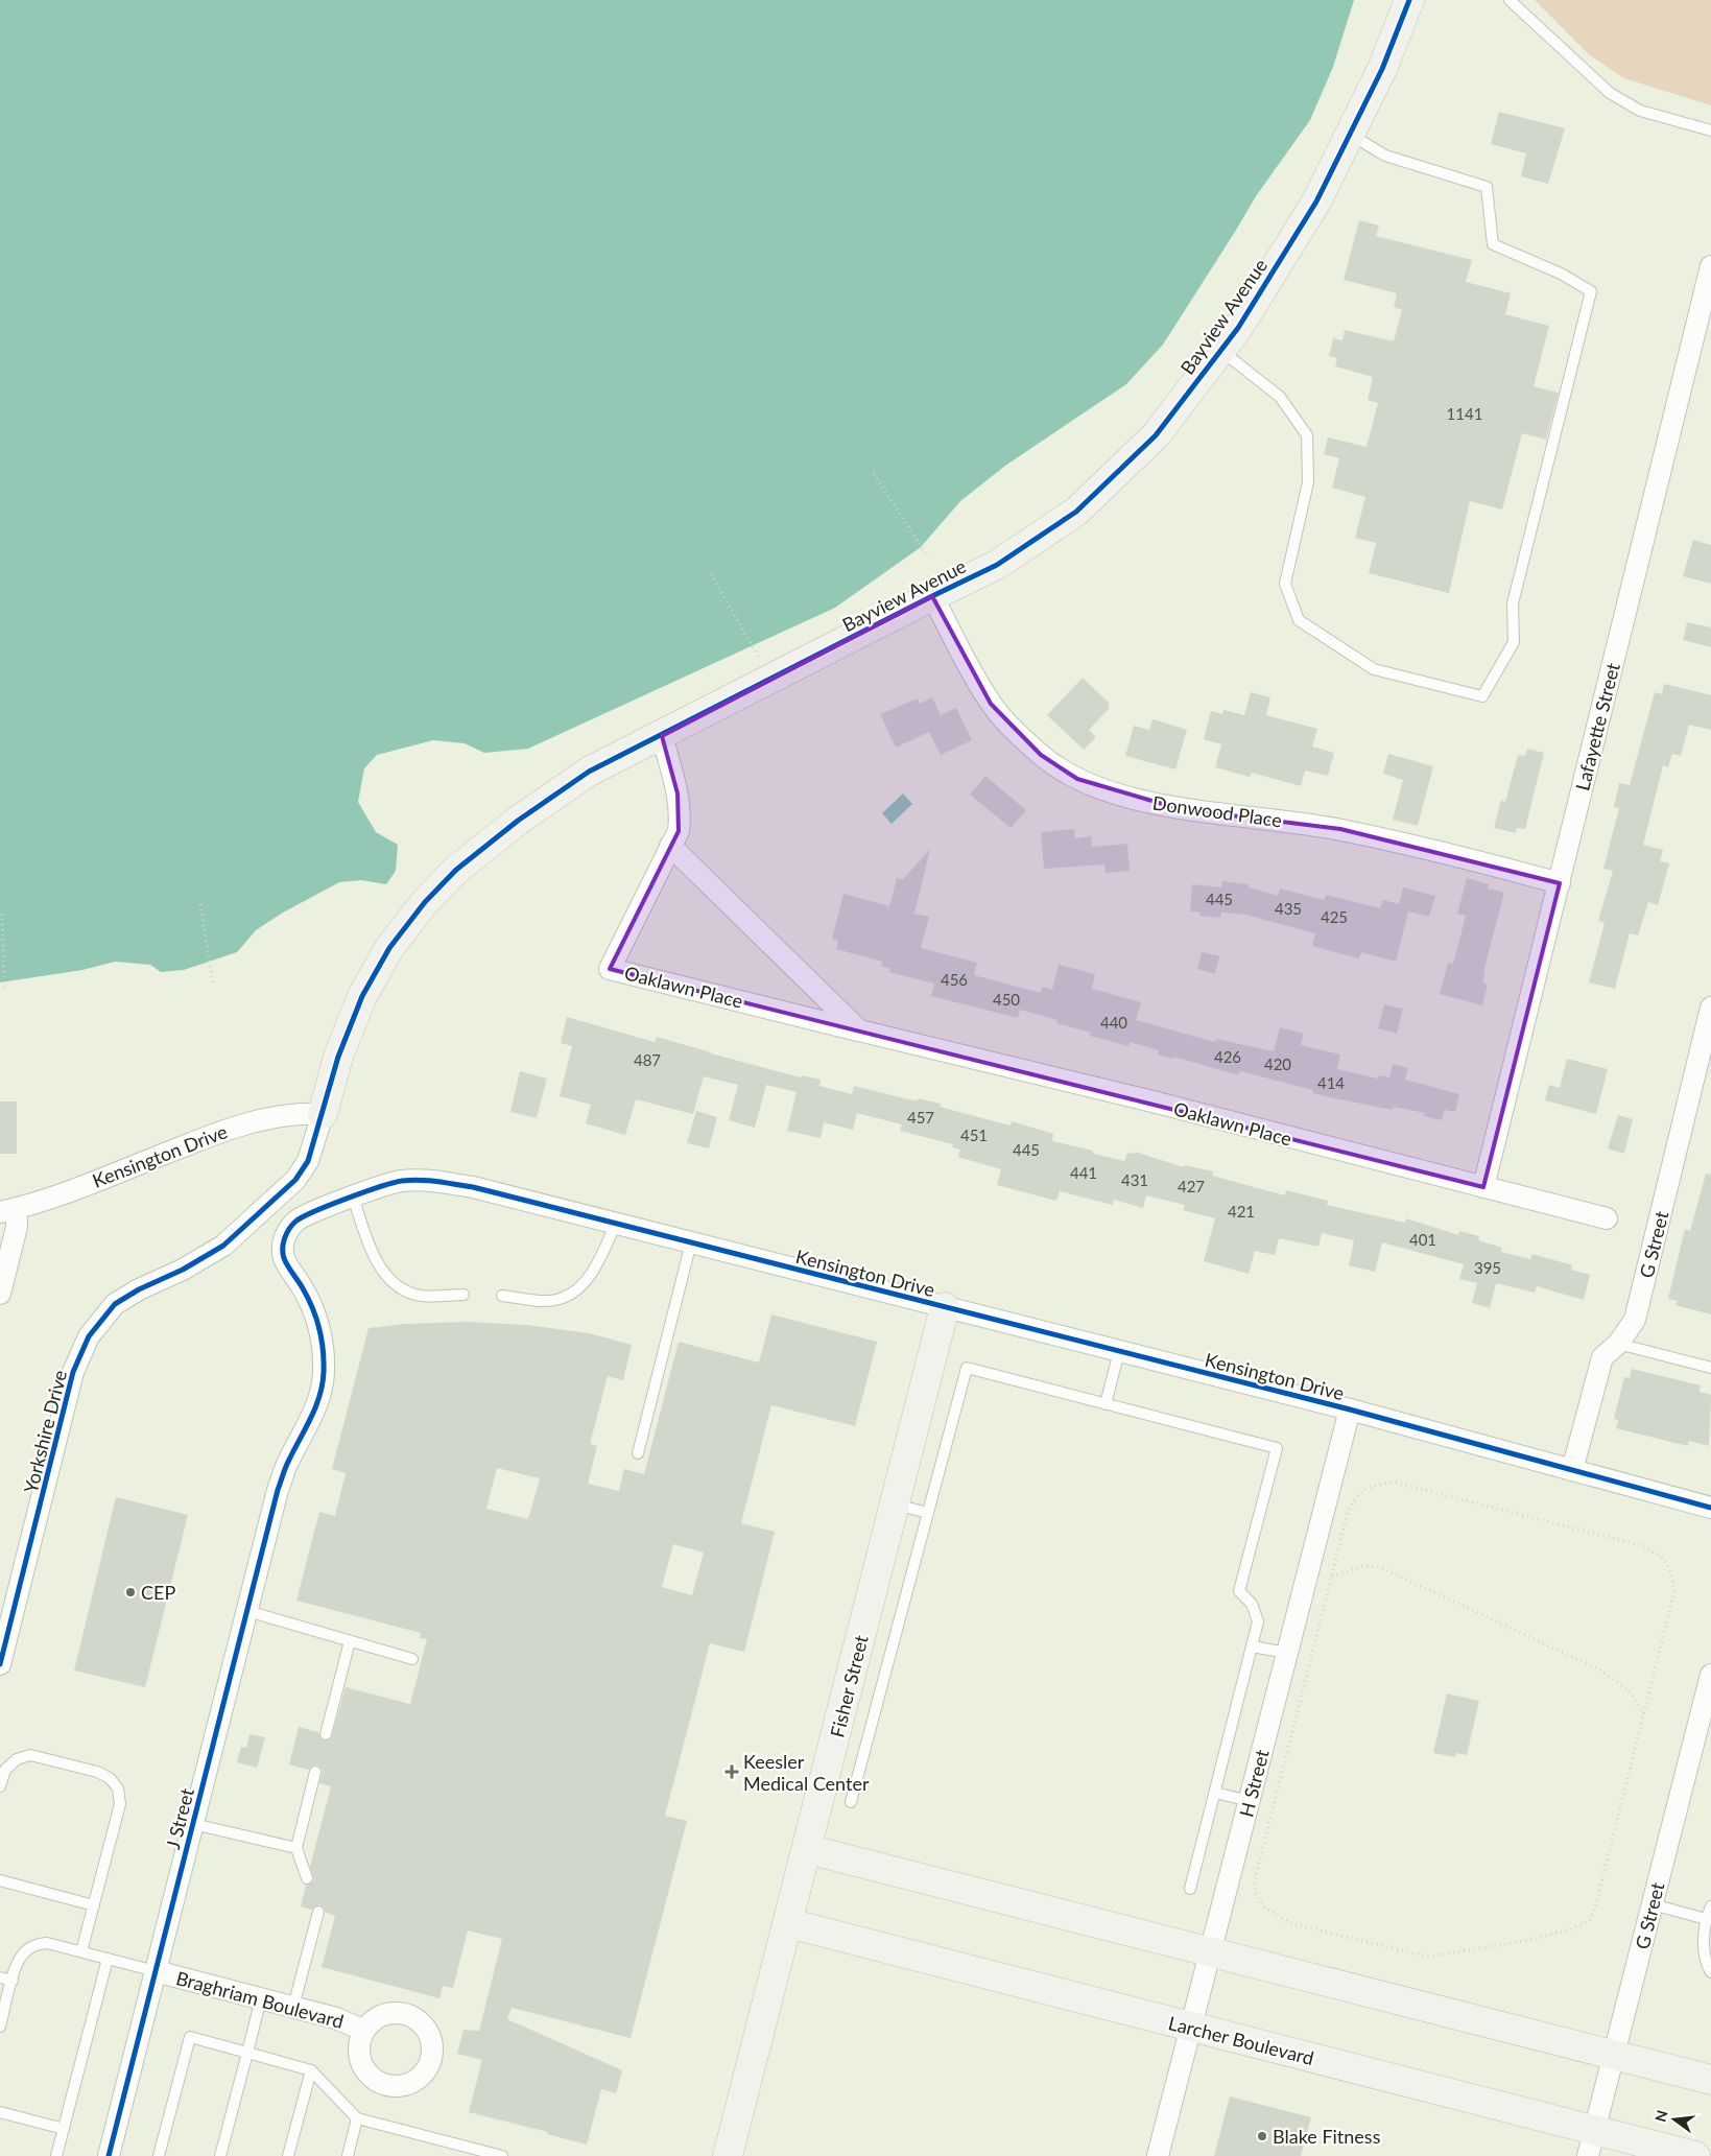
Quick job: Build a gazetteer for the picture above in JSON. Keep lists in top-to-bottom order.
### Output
{
  "streets": {
    "street": [
      "Bayview Avenue",
      "Lafayette Street",
      "Donwood Place",
      "Oaklawn Place",
      "Kensington Drive",
      "G Street",
      "Yorkshire Drive",
      "Fisher Street",
      "H Street",
      "J Street",
      "Braghriam Boulevard",
      "Larcher Boulevard"
    ]
  },
  "crossings": [
    ["Bayview Avenue", "Donwood Place"],
    ["Bayview Avenue", "Oaklawn Place"],
    ["Bayview Avenue", "Kensington Drive"],
    ["Bayview Avenue", "Yorkshire Drive"],
    ["Lafayette Street", "Donwood Place"],
    ["Lafayette Street", "Oaklawn Place"],
    ["Kensington Drive", "G Street"],
    ["Kensington Drive", "Yorkshire Drive"],
    ["Kensington Drive", "Fisher Street"],
    ["Kensington Drive", "H Street"],
    ["Kensington Drive", "J Street"],
    ["G Street", "Larcher Boulevard"],
    ["Fisher Street", "Larcher Boulevard"],
    ["H Street", "Larcher Boulevard"],
    ["J Street", "Braghriam Boulevard"]
  ],
  "places": {
    "other": ["CEP", "Blake Fitness"],
    "health": ["Keesler Medical Center"]
  },
  "house_numbers": [
    "1141",
    "445",
    "435",
    "425",
    "456",
    "450",
    "440",
    "426",
    "487",
    "420",
    "414",
    "457",
    "451",
    "445",
    "441",
    "431",
    "427",
    "421",
    "401",
    "395"
  ],
  "north": "left"
}
